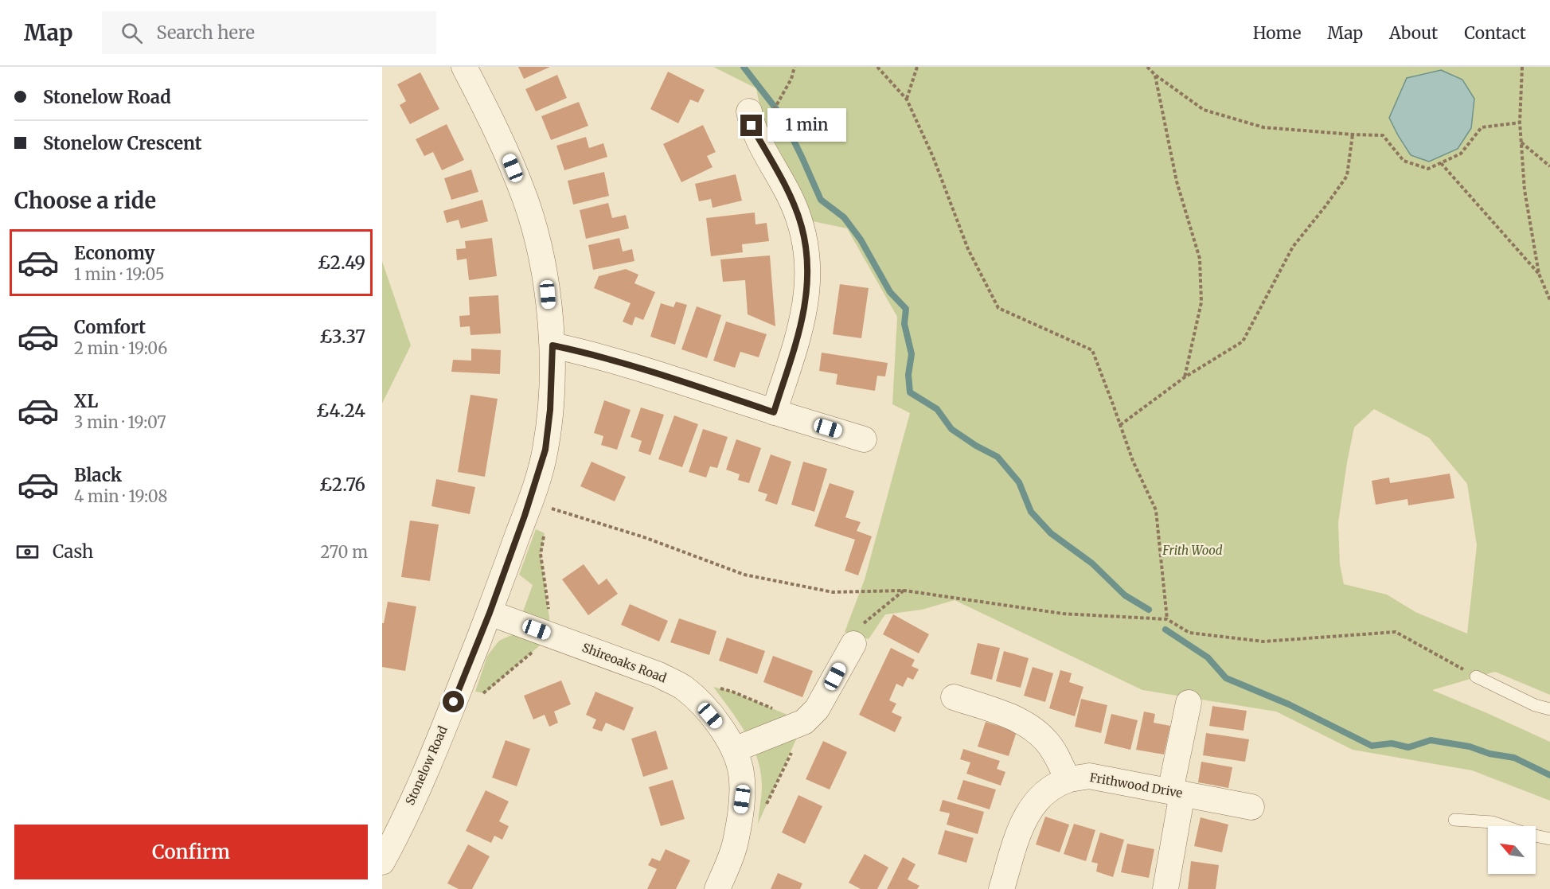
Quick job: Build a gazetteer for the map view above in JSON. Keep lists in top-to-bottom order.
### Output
{
  "streets": {
    "street": ["Shireoaks Road", "Stonelow Road", "Frithwood Drive"]
  },
  "crossings": [
    ["Shireoaks Road", "Stonelow Road"]
  ],
  "parks": ["Frith Wood"],
  "north": "top left",
  "page": {
    "header": "Map",
    "search": "Search here",
    "nav": [
      "Home",
      "Map",
      "About",
      "Contact"
    ],
    "banner": ["Stonelow Road", "Stonelow Crescent"],
    "bubble": "1 min",
    "heading": "Choose a ride",
    "list": [
      {
        "name": "Economy",
        "note": "1 min · 19:05",
        "value": "£2.49"
      },
      {
        "name": "Comfort",
        "note": "2 min · 19:06",
        "value": "£3.37"
      },
      {
        "name": "XL",
        "note": "3 min · 19:07",
        "value": "£4.24"
      },
      {
        "name": "Black",
        "note": "4 min · 19:08",
        "value": "£2.76"
      }
    ],
    "pay": ["Cash", "270 m"],
    "buttons": "Confirm"
  }
}
